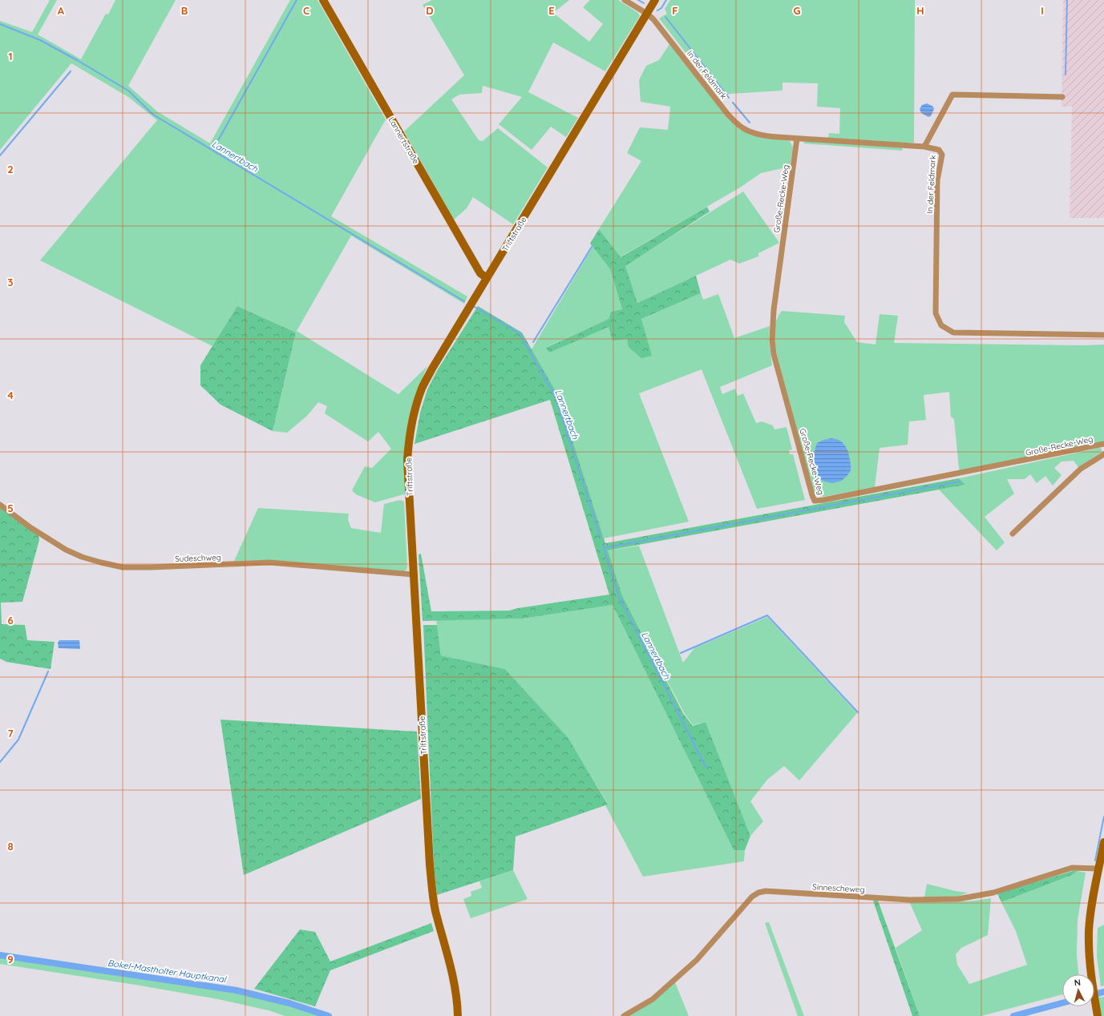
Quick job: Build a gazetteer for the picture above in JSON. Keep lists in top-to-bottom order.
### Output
{
  "streets": {
    "street": [
      "In der Feldmark",
      "Lannertstraße",
      "Große-Recke-Weg",
      "Triftstraße",
      "Sudeschweg",
      "Sinnescheweg"
    ]
  },
  "crossings": [
    ["In der Feldmark", "Große-Recke-Weg"],
    ["In der Feldmark", "Triftstraße"],
    ["Lannertstraße", "Triftstraße"],
    ["Triftstraße", "Sudeschweg"]
  ],
  "water": ["Lannertbach", "Bokel-Mastholter Hauptkanal"],
  "north": "top",
  "grid": {
    "columns": [
      "A",
      "B",
      "C",
      "D",
      "E",
      "F",
      "G",
      "H",
      "I"
    ],
    "rows": [
      "1",
      "2",
      "3",
      "4",
      "5",
      "6",
      "7",
      "8",
      "9"
    ]
  }
}
